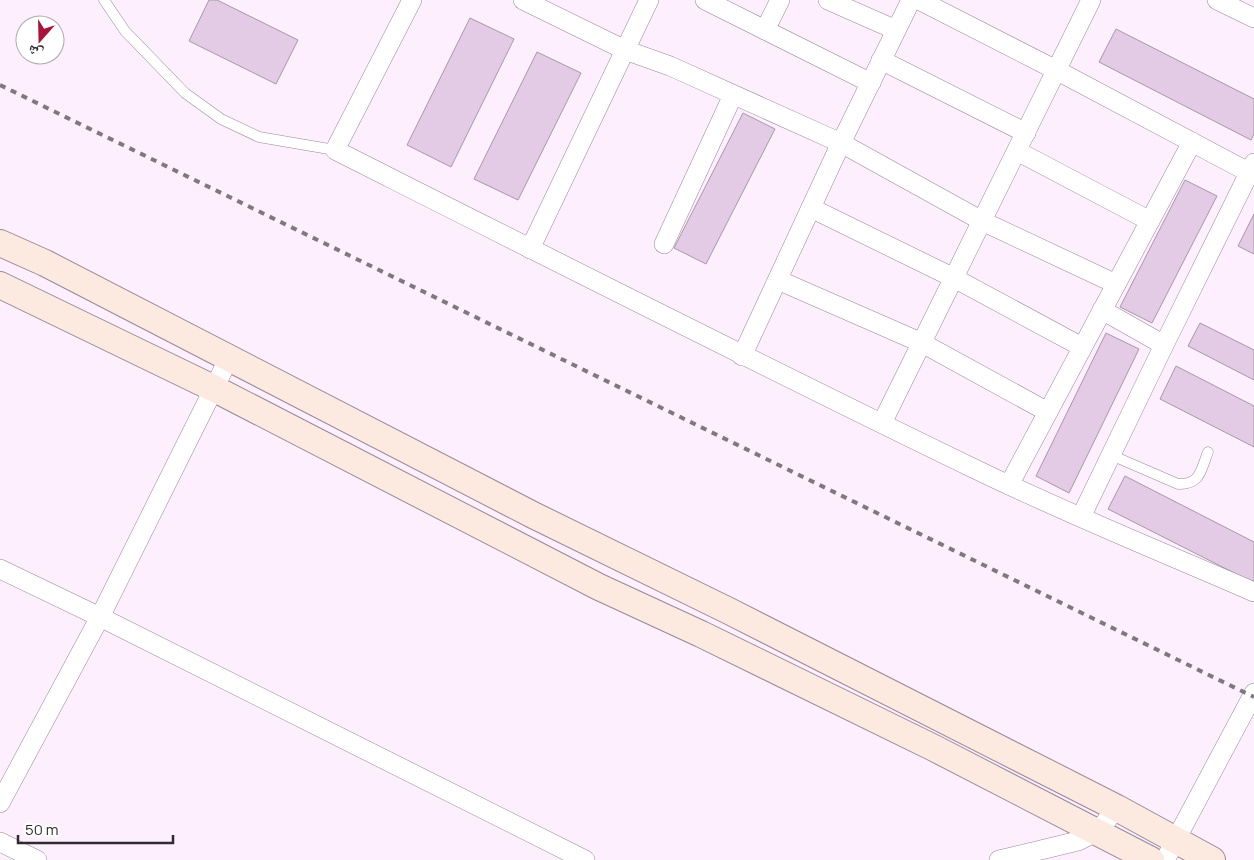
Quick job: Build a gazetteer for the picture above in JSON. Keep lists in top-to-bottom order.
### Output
{
  "scale_bar": "50 m",
  "north": "bottom"
}
